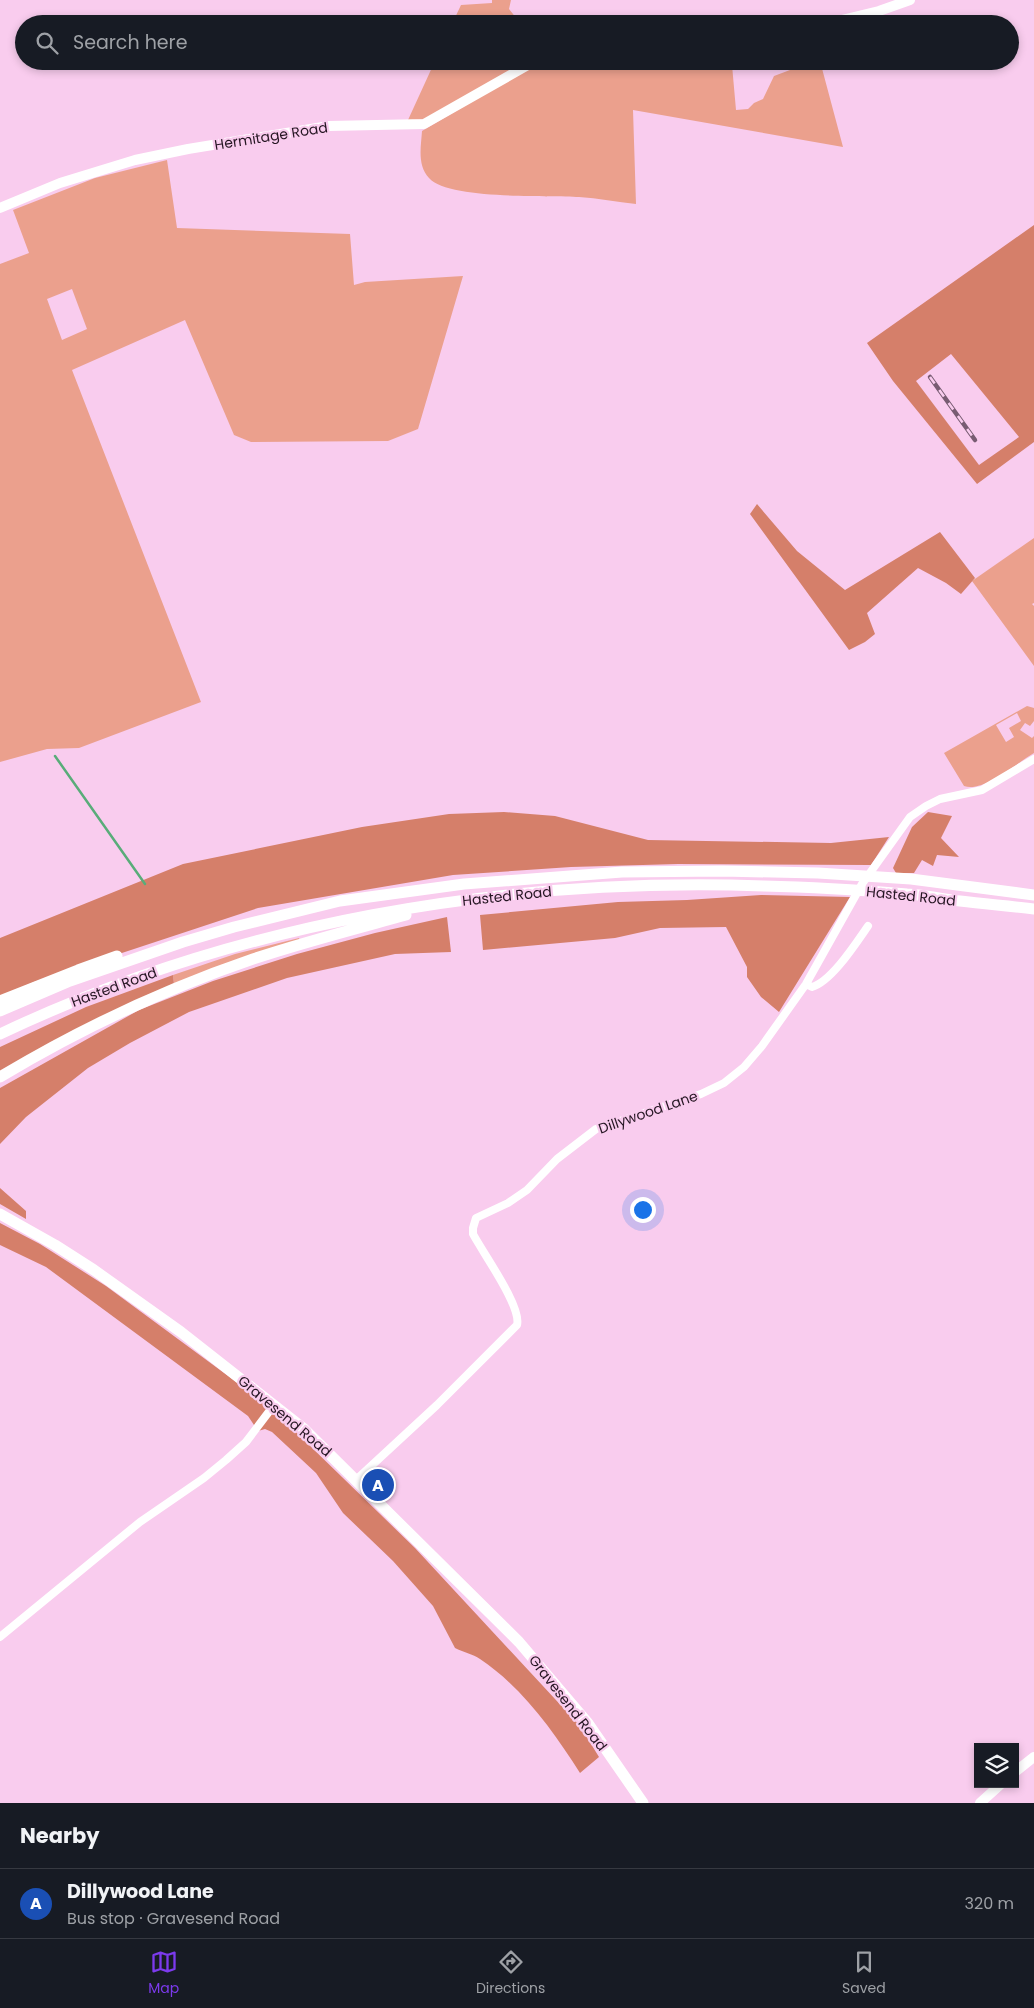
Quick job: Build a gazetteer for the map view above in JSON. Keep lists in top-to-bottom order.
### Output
{
  "streets": {
    "main road": ["Hasted Road", "Gravesend Road"],
    "street": ["Hermitage Road", "Dillywood Lane"]
  },
  "crossings": [
    ["Dillywood Lane", "Gravesend Road"]
  ],
  "page": {
    "search": "Search here",
    "pins": "A",
    "heading": "Nearby",
    "list": [
      {
        "mark": "A",
        "name": "Dillywood Lane",
        "note": "Bus stop · Gravesend Road",
        "value": "320 m"
      }
    ],
    "nav": ["Map", "Directions", "Saved"]
  }
}
